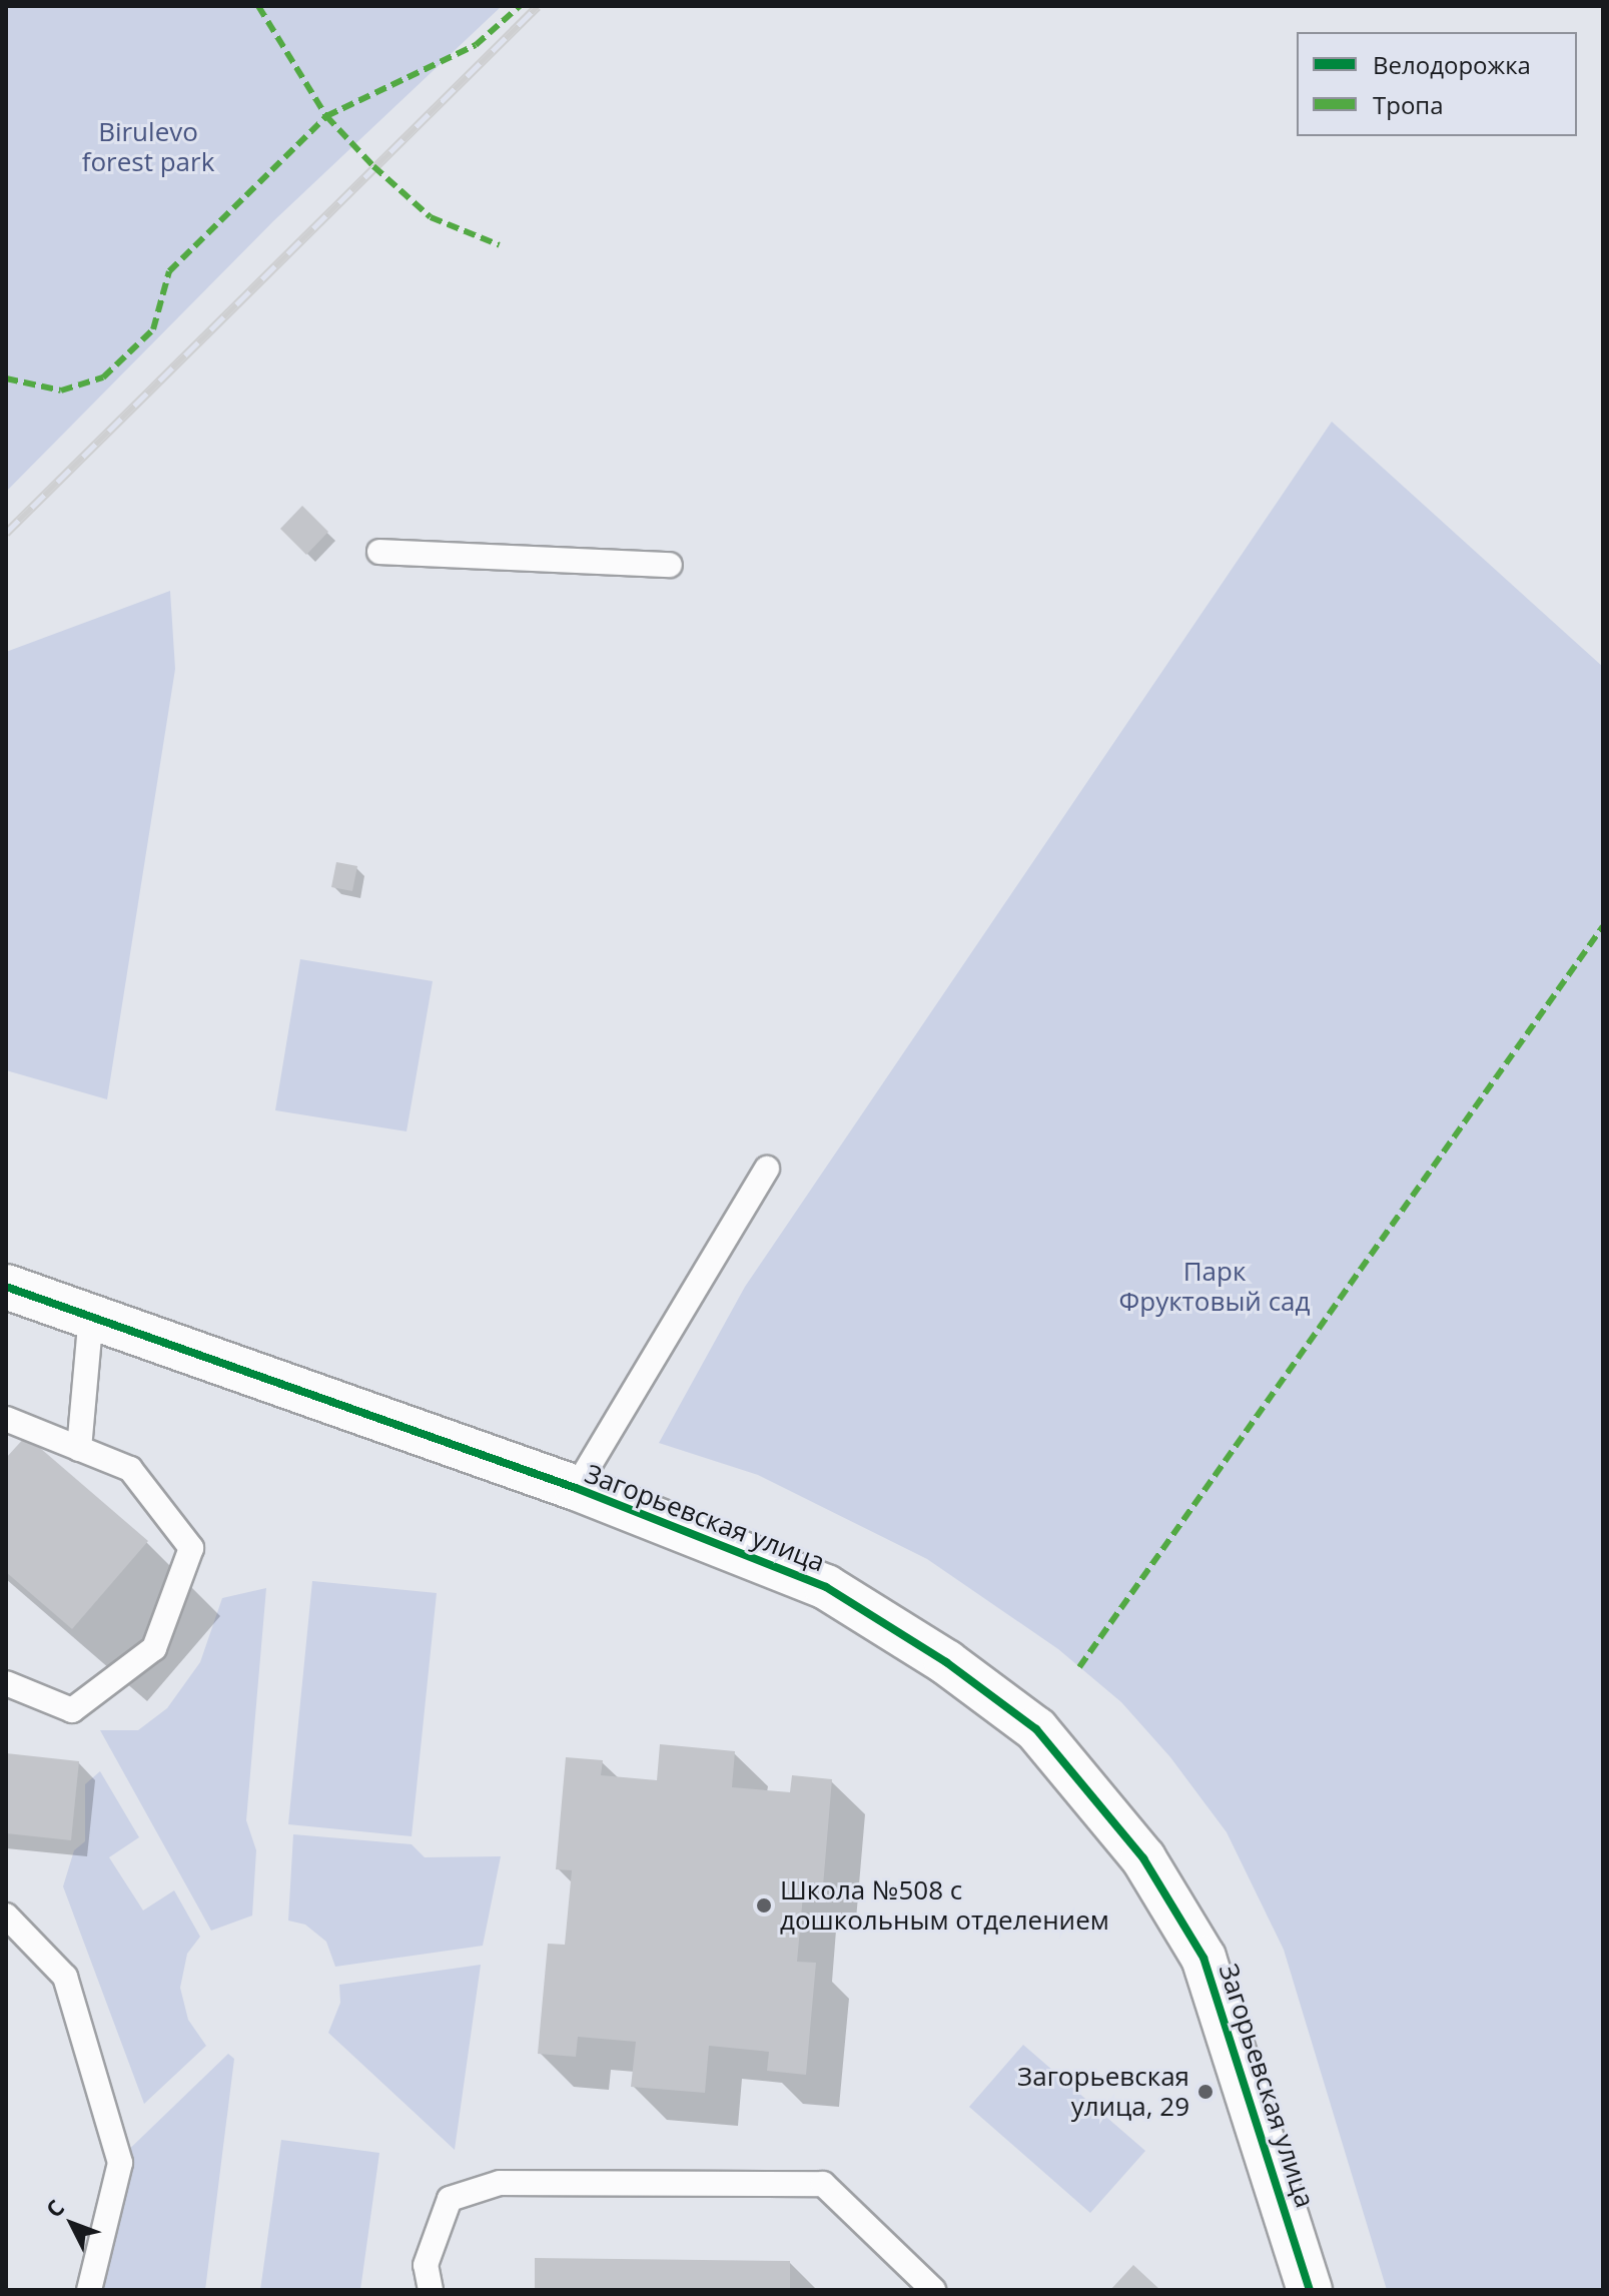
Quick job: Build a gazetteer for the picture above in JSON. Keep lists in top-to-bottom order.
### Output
{
  "streets": {
    "street": ["Загорьевская улица"]
  },
  "parks": ["Birulevo forest park", "Парк Фруктовый сад"],
  "places": ["Школа №508 с дошкольным отделением", "Загорьевская улица, 29"],
  "legend": ["Велодорожка", "Тропа"],
  "north": "top left"
}
